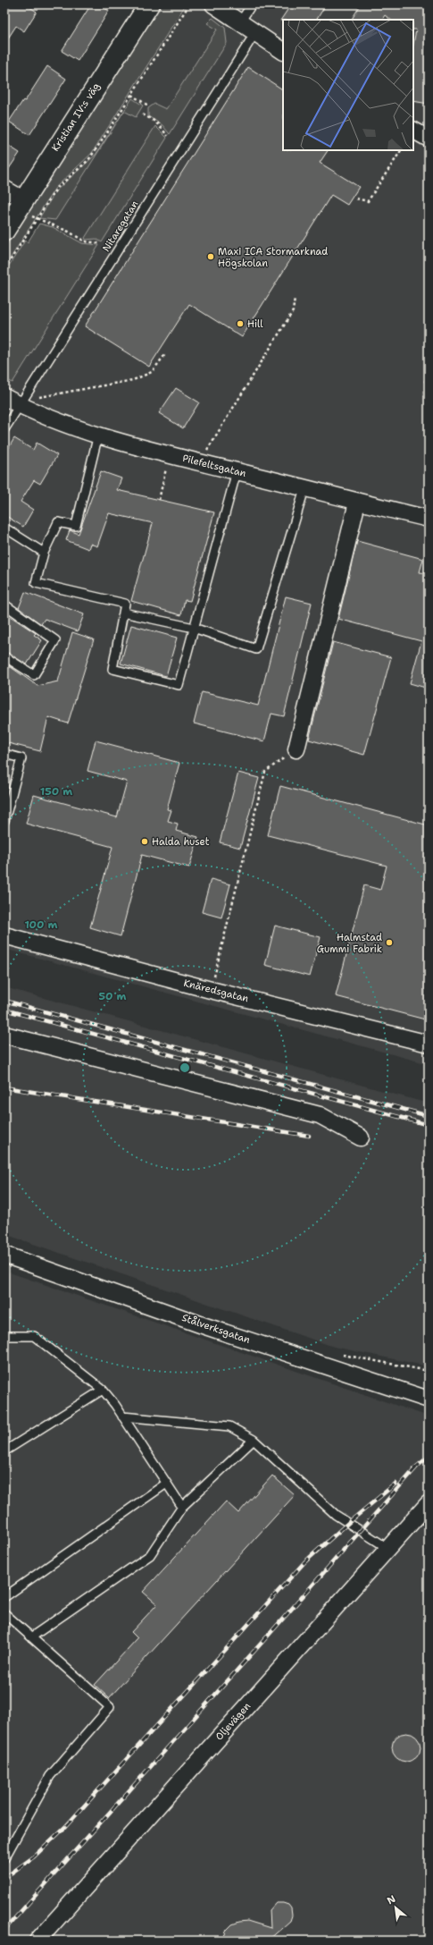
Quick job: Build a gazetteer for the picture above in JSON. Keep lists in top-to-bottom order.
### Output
{
  "streets": {
    "street": [
      "Kristian IV:s väg",
      "Pilefeltsgatan",
      "Knäredsgatan",
      "Stålverksgatan",
      "Oljevägen"
    ],
    "lane": ["Nitaregatan"]
  },
  "crossings": [
    ["Nitaregatan", "Pilefeltsgatan"]
  ],
  "places": [
    "Maxi ICA Stormarknad Högskolan",
    "Hill",
    "Halda huset",
    "Halmstad Gummi Fabrik"
  ],
  "north": "top left",
  "rings": ["150 m", "100 m", "50 m"]
}
